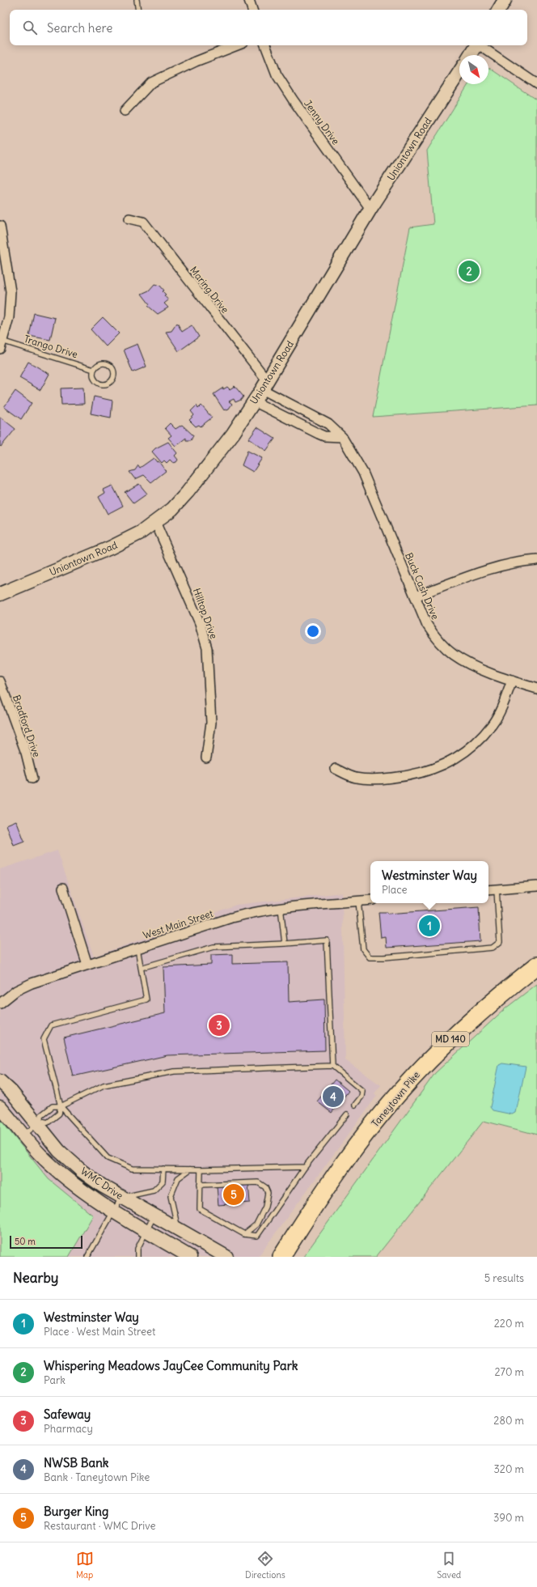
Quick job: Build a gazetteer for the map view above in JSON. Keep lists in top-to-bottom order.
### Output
{
  "streets": {
    "highway": ["MD 140", "Taneytown Pike"],
    "main road": ["Uniontown Road", "WMC Drive"],
    "street": [
      "Jenny Drive",
      "Maring Drive",
      "Buck Cash Drive",
      "Hilltop Drive",
      "Bradford Drive",
      "West Main Street"
    ],
    "lane": ["Trango Drive"]
  },
  "crossings": [
    ["Jenny Drive", "Uniontown Road"],
    ["Uniontown Road", "Maring Drive"],
    ["Uniontown Road", "Buck Cash Drive"],
    ["Uniontown Road", "Hilltop Drive"],
    ["Maring Drive", "Buck Cash Drive"]
  ],
  "scale_bar": "50 m",
  "north": "bottom right",
  "page": {
    "search": "Search here",
    "pins": [
      "2",
      "1",
      "3",
      "4",
      "5"
    ],
    "popup": ["Westminster Way", "Place"],
    "scale": "50 m",
    "heading": ["Nearby", "5 results"],
    "list": [
      {
        "mark": "1",
        "name": "Westminster Way",
        "note": "Place · West Main Street",
        "value": "220 m"
      },
      {
        "mark": "2",
        "name": "Whispering Meadows JayCee Community Park",
        "note": "Park",
        "value": "270 m"
      },
      {
        "mark": "3",
        "name": "Safeway",
        "note": "Pharmacy",
        "value": "280 m"
      },
      {
        "mark": "4",
        "name": "NWSB Bank",
        "note": "Bank · Taneytown Pike",
        "value": "320 m"
      },
      {
        "mark": "5",
        "name": "Burger King",
        "note": "Restaurant · WMC Drive",
        "value": "390 m"
      }
    ],
    "nav": ["Map", "Directions", "Saved"]
  }
}
